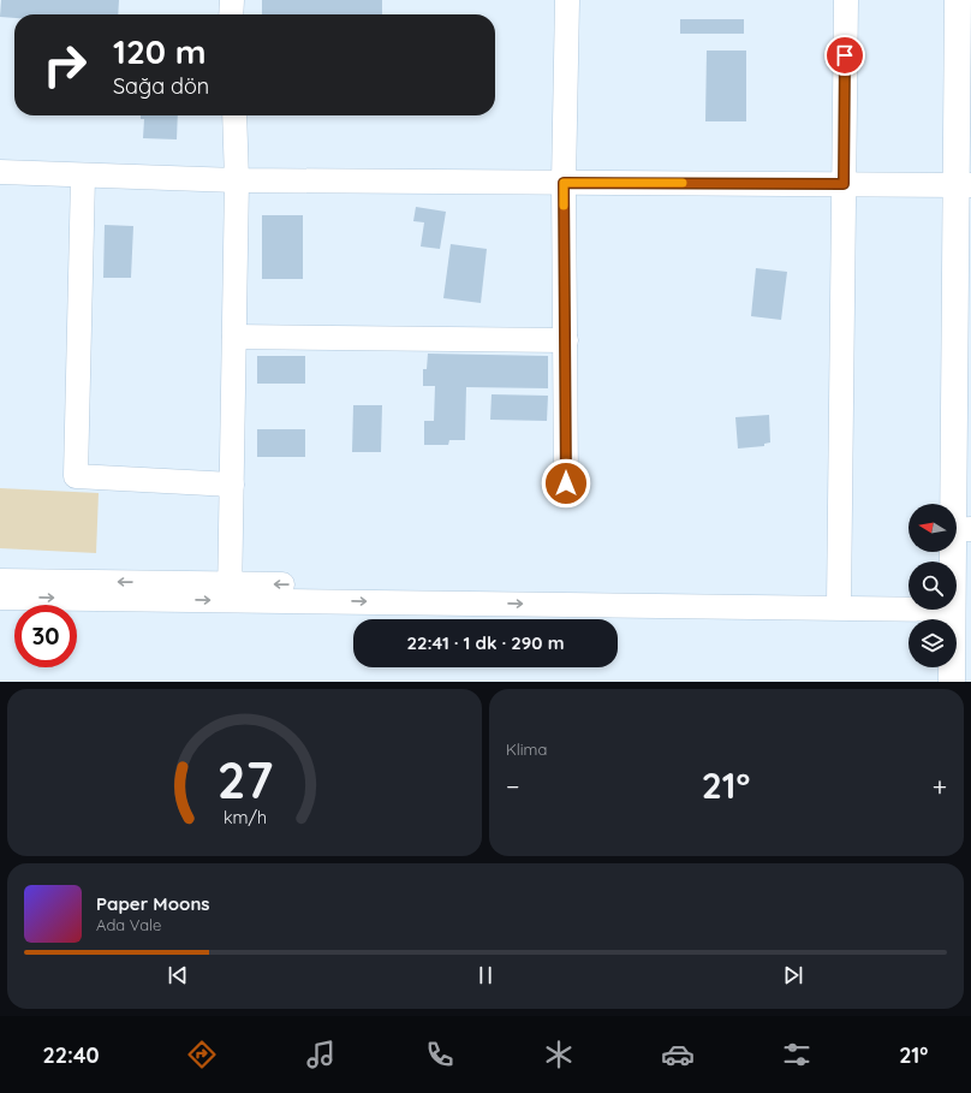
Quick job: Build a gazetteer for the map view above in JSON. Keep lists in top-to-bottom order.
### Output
{
  "north": "left",
  "page": {
    "turn": ["120 m", "Sağa dön"],
    "limit": "30",
    "trip": "22:41 · 1 dk · 290 m",
    "tile": "Klima",
    "heat": ["−", "21°", "+"],
    "song": ["Paper Moons", "Ada Vale"],
    "tabs": ["22:40", "21°"],
    "gauge": ["27", "km/h"]
  }
}
